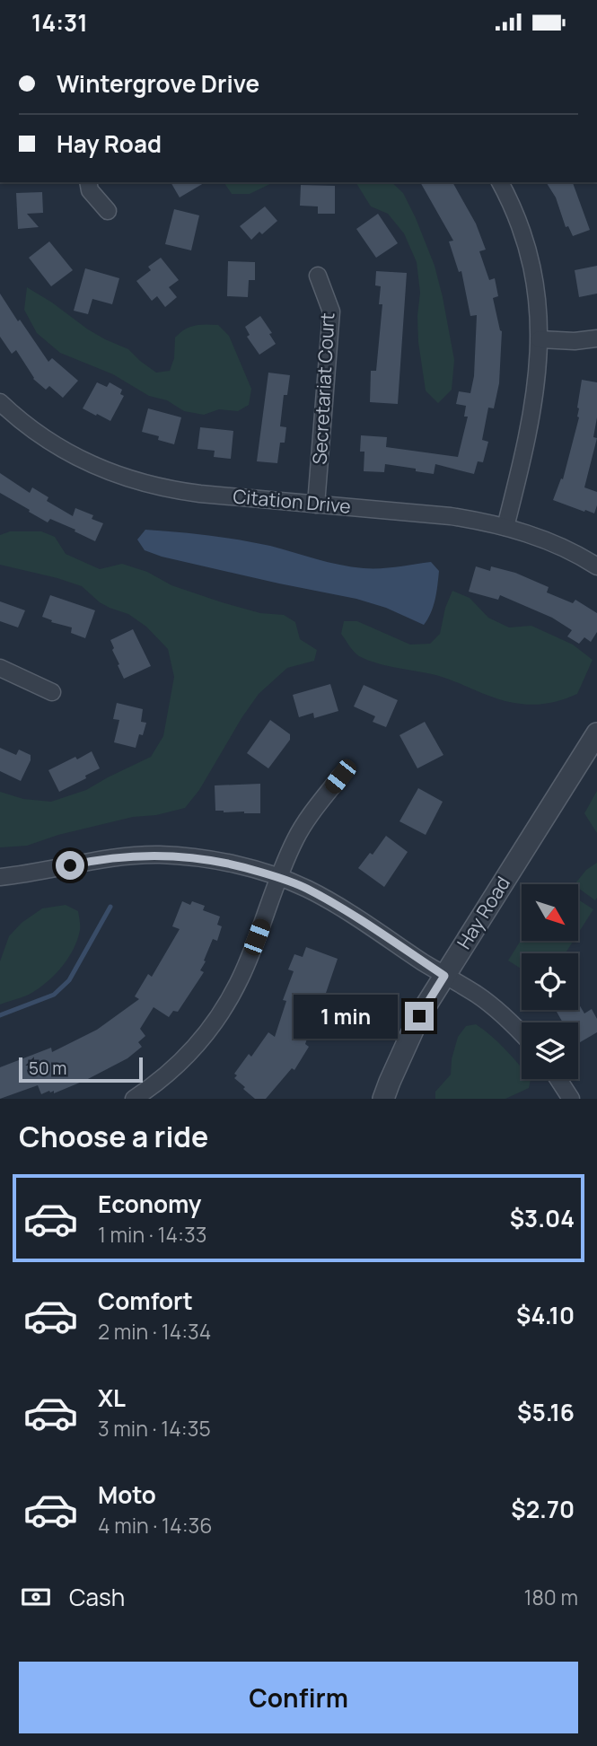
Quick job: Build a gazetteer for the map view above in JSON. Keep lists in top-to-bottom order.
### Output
{
  "streets": {
    "street": ["Secretariat Court", "Citation Drive", "Hay Road"]
  },
  "crossings": [
    ["Secretariat Court", "Citation Drive"]
  ],
  "scale_bar": "50 m",
  "north": "bottom right",
  "page": {
    "status": "14:31",
    "banner": ["Wintergrove Drive", "Hay Road"],
    "bubble": "1 min",
    "scale": "50 m",
    "heading": "Choose a ride",
    "list": [
      {
        "name": "Economy",
        "note": "1 min · 14:33",
        "value": "$3.04"
      },
      {
        "name": "Comfort",
        "note": "2 min · 14:34",
        "value": "$4.10"
      },
      {
        "name": "XL",
        "note": "3 min · 14:35",
        "value": "$5.16"
      },
      {
        "name": "Moto",
        "note": "4 min · 14:36",
        "value": "$2.70"
      }
    ],
    "pay": ["Cash", "180 m"],
    "buttons": "Confirm"
  }
}
